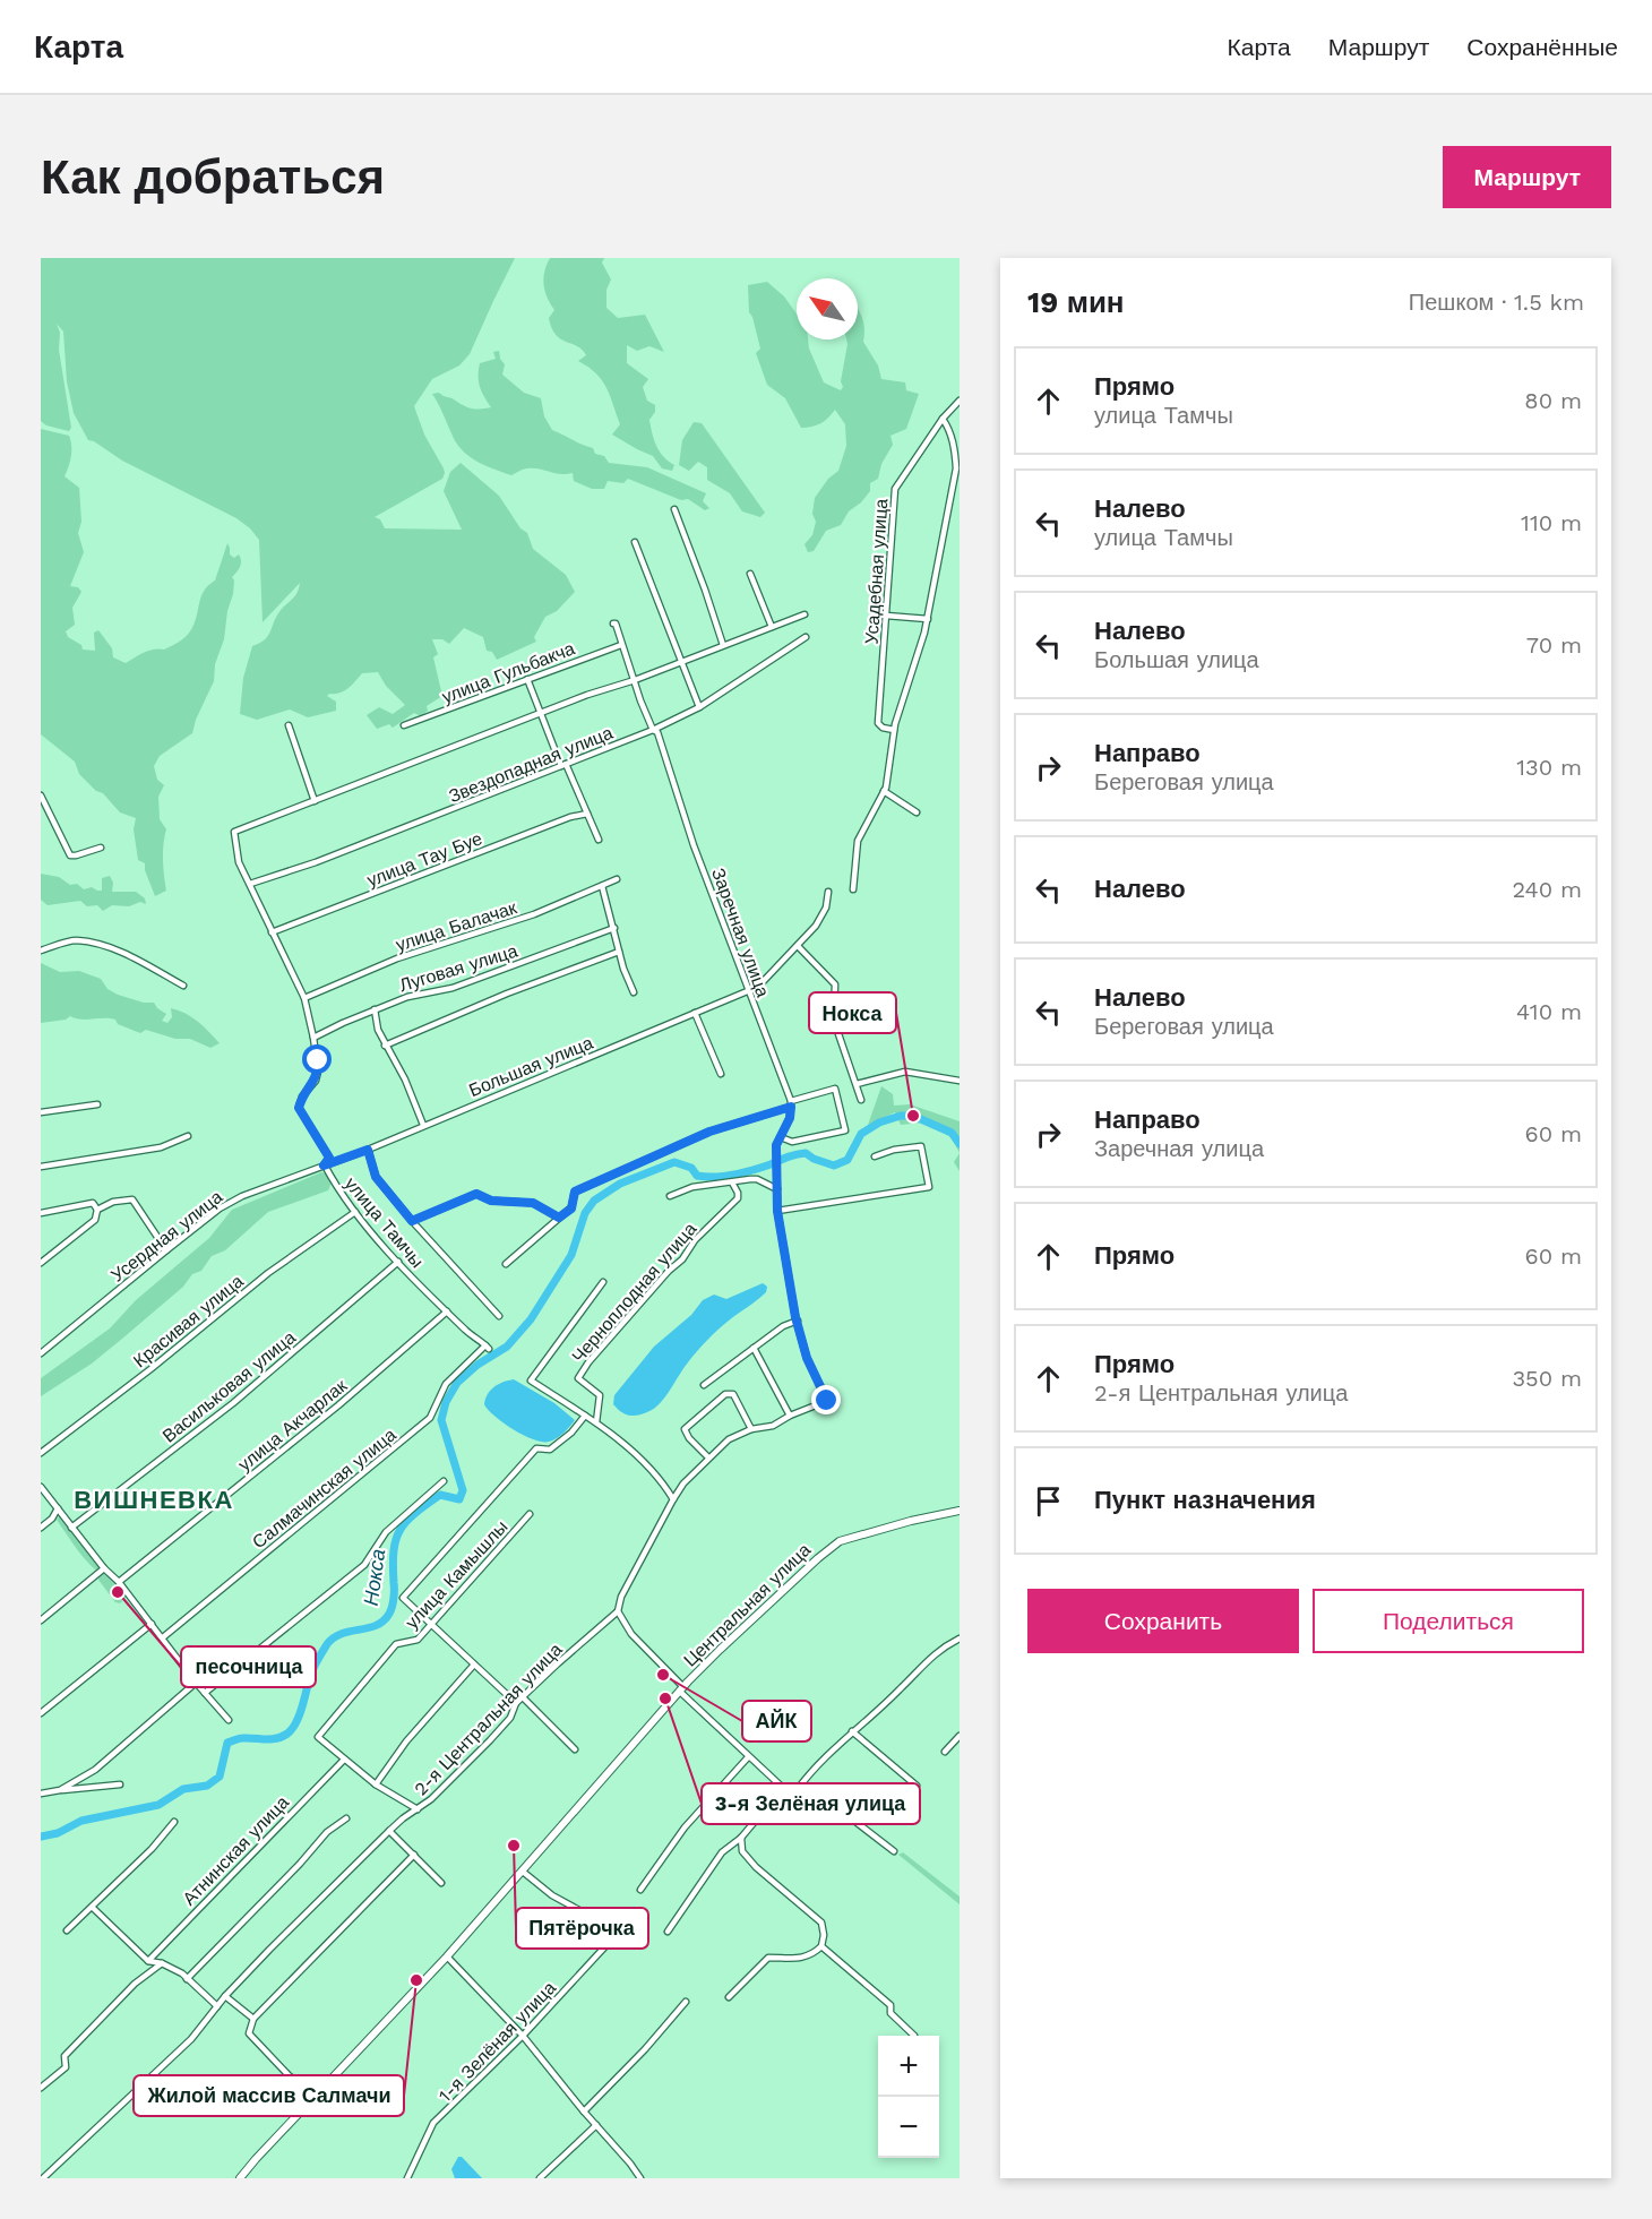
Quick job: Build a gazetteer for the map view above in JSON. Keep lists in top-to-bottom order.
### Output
{
  "streets": {
    "street": [
      "Усадебная улица",
      "улица Гульбакча",
      "Звездопадная улица",
      "улица Тау Буе",
      "улица Балачак",
      "Заречная улица",
      "Луговая улица",
      "Большая улица",
      "улица Тамчы",
      "Усердная улица",
      "Черноплодная улица",
      "Красивая улица",
      "Васильковая улица",
      "улица Акчарлак",
      "Салмачинская улица",
      "улица Камышлы",
      "Центральная улица",
      "2-я Центральная улица",
      "Атнинская улица",
      "1-я Зелёная улица"
    ]
  },
  "crossings": [
    ["улица Гульбакча", "Заречная улица"],
    ["Звездопадная улица", "Заречная улица"],
    ["Звездопадная улица", "улица Тамчы"],
    ["улица Тау Буе", "улица Тамчы"],
    ["улица Балачак", "улица Тамчы"],
    ["Заречная улица", "Большая улица"],
    ["Луговая улица", "улица Тамчы"],
    ["Большая улица", "улица Тамчы"],
    ["Большая улица", "Усердная улица"],
    ["улица Тамчы", "Усердная улица"],
    ["улица Тамчы", "Красивая улица"],
    ["улица Тамчы", "Васильковая улица"],
    ["улица Тамчы", "улица Акчарлак"],
    ["улица Тамчы", "Салмачинская улица"],
    ["улица Камышлы", "Атнинская улица"]
  ],
  "districts": ["ВИШНЕВКА"],
  "water": ["Нокса"],
  "places": [
    "Нокса",
    "песочница",
    "АЙК",
    "3-я Зелёная улица",
    "Пятёрочка",
    "Жилой массив Салмачи"
  ],
  "north": "top left",
  "page": {
    "header": "Карта",
    "nav": ["Карта", "Маршрут", "Сохранённые"],
    "buttons": [
      "Маршрут",
      ["Сохранить", "Поделиться"]
    ],
    "title": "Как добраться",
    "heading": ["19 мин", "Пешком · 1.5 km"],
    "list": [
      ["Прямо", "улица Тамчы", "80 m"],
      ["Налево", "улица Тамчы", "110 m"],
      ["Налево", "Большая улица", "70 m"],
      ["Направо", "Береговая улица", "130 m"],
      ["Налево", "240 m"],
      ["Налево", "Береговая улица", "410 m"],
      ["Направо", "Заречная улица", "60 m"],
      ["Прямо", "60 m"],
      ["Прямо", "2-я Центральная улица", "350 m"],
      "Пункт назначения"
    ],
    "map_buttons": ["+", "−"]
  }
}
